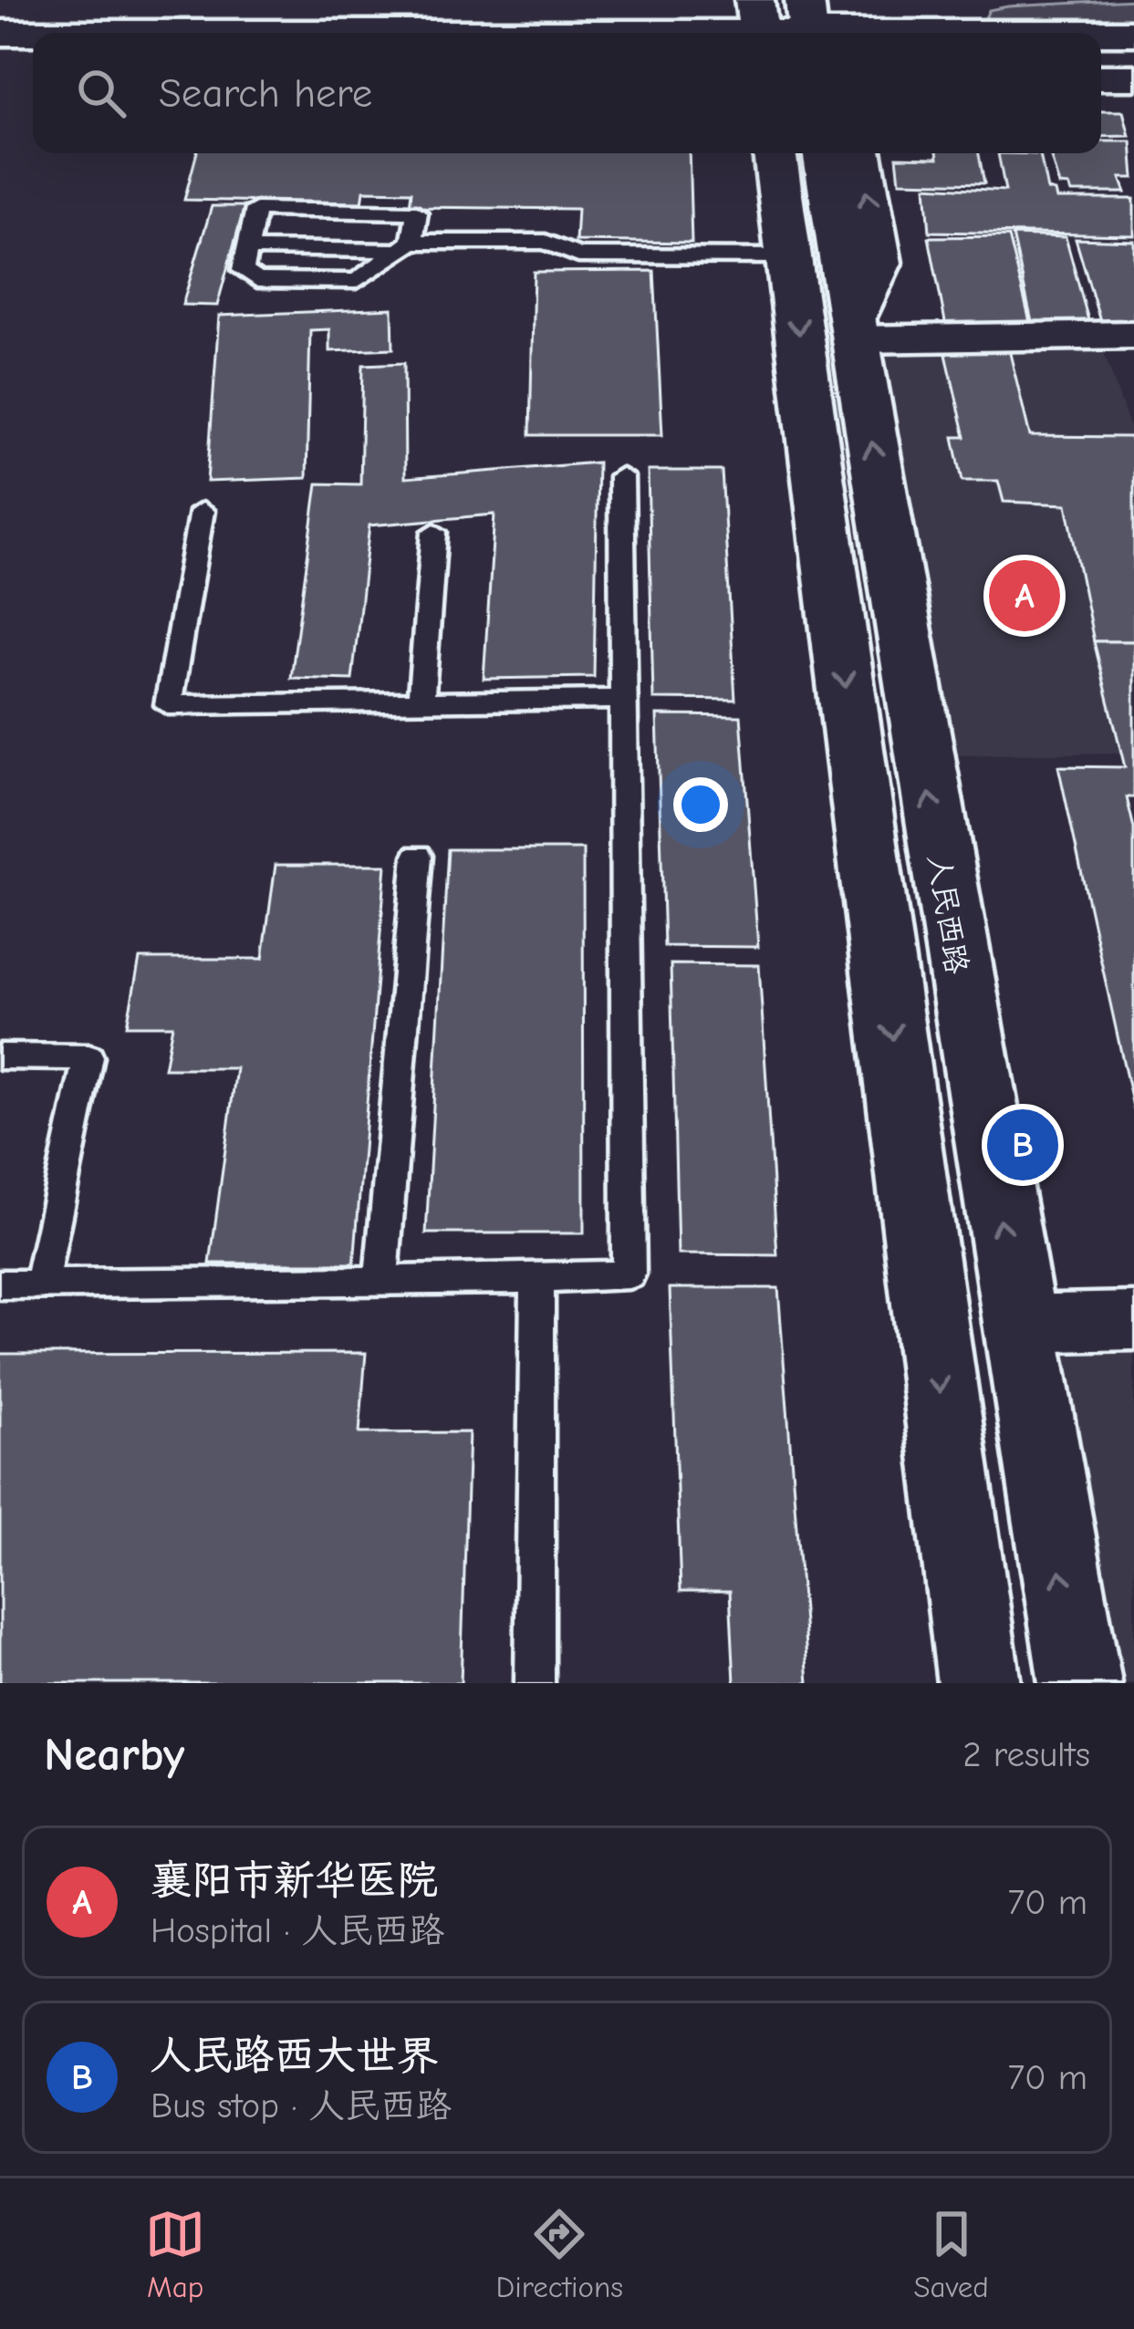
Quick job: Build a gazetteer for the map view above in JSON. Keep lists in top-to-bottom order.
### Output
{
  "streets": {
    "main road": ["人民西路"]
  },
  "page": {
    "search": "Search here",
    "pins": ["A", "B"],
    "heading": ["Nearby", "2 results"],
    "list": [
      {
        "mark": "A",
        "name": "襄阳市新华医院",
        "note": "Hospital · 人民西路",
        "value": "70 m"
      },
      {
        "mark": "B",
        "name": "人民路西大世界",
        "note": "Bus stop · 人民西路",
        "value": "70 m"
      }
    ],
    "nav": ["Map", "Directions", "Saved"]
  }
}
